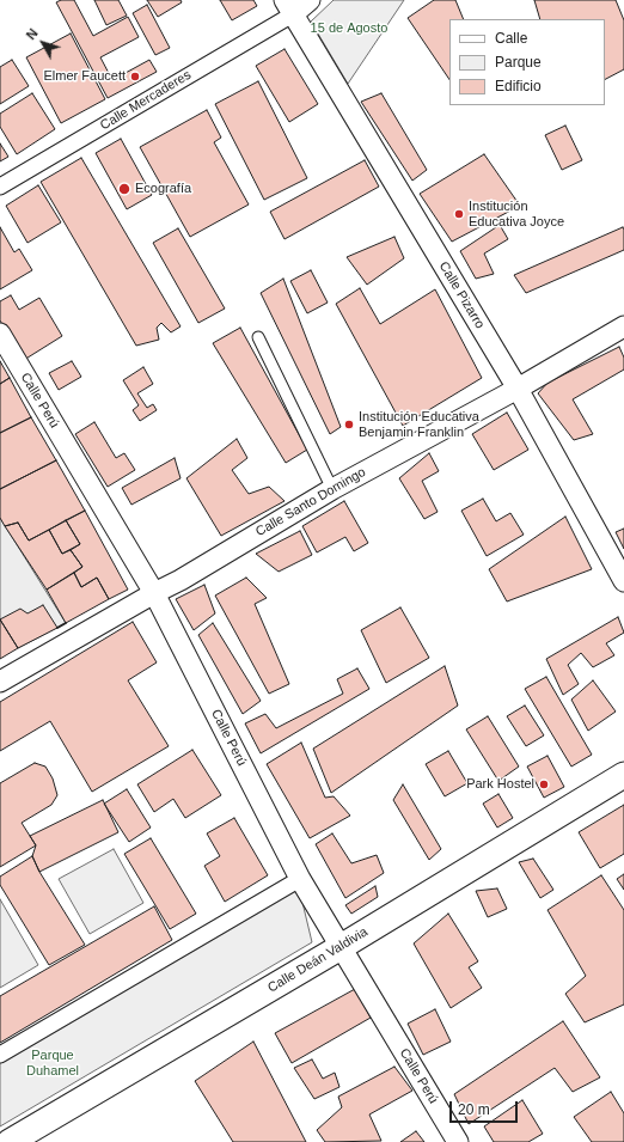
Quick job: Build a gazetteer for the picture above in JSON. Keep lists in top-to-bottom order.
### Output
{
  "streets": {
    "street": [
      "Calle Mercaderes",
      "Calle Pizarro",
      "Calle Perú",
      "Calle Santo Domingo",
      "Calle Deán Valdivia"
    ]
  },
  "crossings": [
    ["Calle Mercaderes", "Calle Pizarro"],
    ["Calle Pizarro", "Calle Santo Domingo"],
    ["Calle Perú", "Calle Santo Domingo"],
    ["Calle Perú", "Calle Deán Valdivia"]
  ],
  "parks": ["15 de Agosto", "Parque Duhamel"],
  "places": [
    "Elmer Faucett",
    "Ecografía",
    "Institución Educativa Joyce",
    "Institución Educativa Benjamin Franklin",
    "Park Hostel"
  ],
  "legend": ["Calle", "Parque", "Edificio"],
  "scale_bar": "20 m",
  "north": "top left"
}
